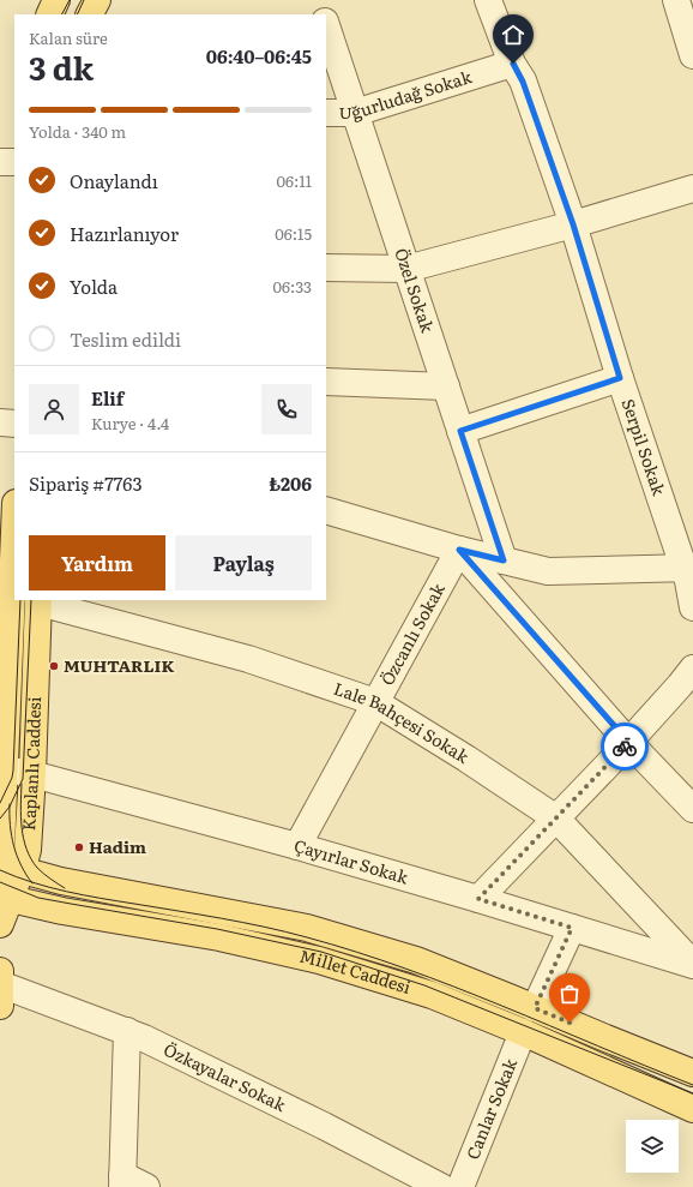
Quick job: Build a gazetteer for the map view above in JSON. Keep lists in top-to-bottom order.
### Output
{
  "streets": {
    "main road": ["Kaplanlı Caddesi", "Millet Caddesi"],
    "street": [
      "Uğurludağ Sokak",
      "Özel Sokak",
      "Serpil Sokak",
      "Özcanlı Sokak",
      "Lale Bahçesi Sokak",
      "Çayırlar Sokak",
      "Özkayalar Sokak",
      "Canlar Sokak"
    ]
  },
  "crossings": [
    ["Uğurludağ Sokak", "Özel Sokak"],
    ["Uğurludağ Sokak", "Serpil Sokak"],
    ["Özcanlı Sokak", "Lale Bahçesi Sokak"],
    ["Özcanlı Sokak", "Çayırlar Sokak"],
    ["Lale Bahçesi Sokak", "Kaplanlı Caddesi"],
    ["Lale Bahçesi Sokak", "Çayırlar Sokak"],
    ["Kaplanlı Caddesi", "Çayırlar Sokak"],
    ["Kaplanlı Caddesi", "Millet Caddesi"],
    ["Millet Caddesi", "Canlar Sokak"]
  ],
  "places": ["MUHTARLIK", "Hadim"],
  "page": {
    "heading": ["3 dk", "Kalan süre", "06:40–06:45"],
    "panel": [
      "Elif",
      "Kurye · 4.4",
      "Sipariş #7763",
      "₺206"
    ],
    "bar": "Yolda · 340 m",
    "list": [
      ["Onaylandı", "06:11"],
      ["Hazırlanıyor", "06:15"],
      ["Yolda", "06:33"],
      "Teslim edildi"
    ],
    "buttons": ["Yardım", "Paylaş"]
  }
}
